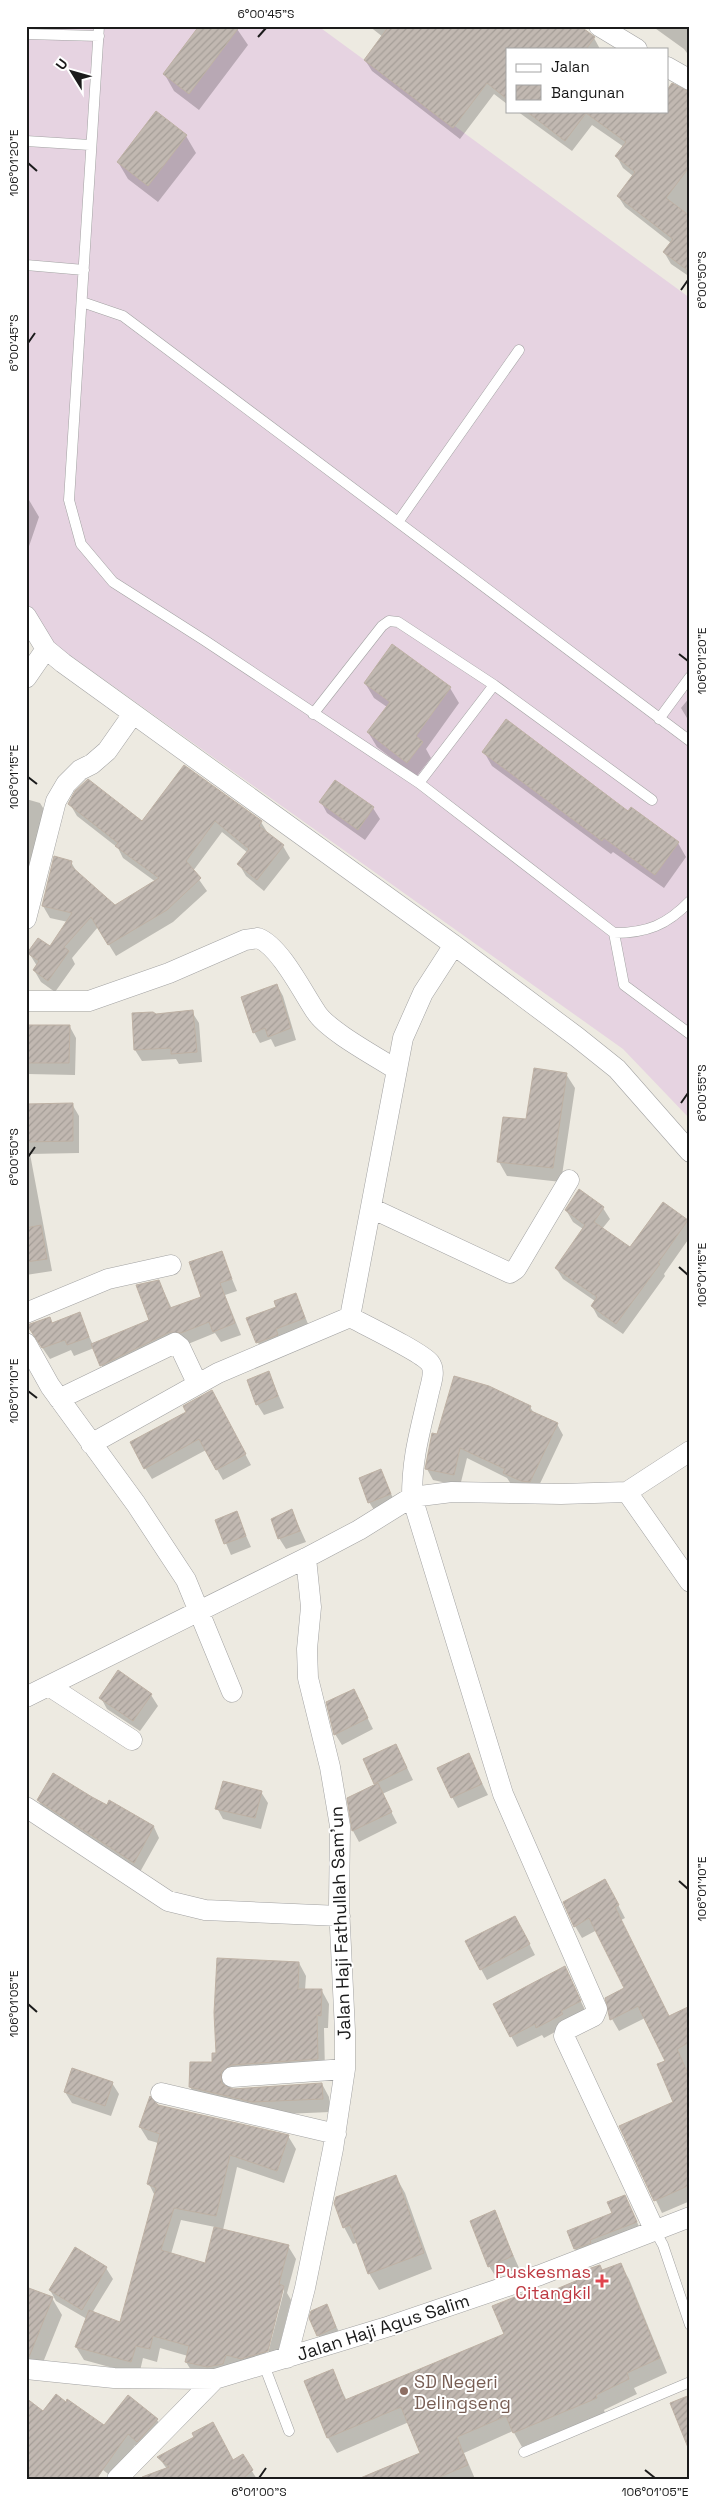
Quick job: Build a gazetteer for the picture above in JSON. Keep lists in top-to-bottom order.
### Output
{
  "streets": {
    "street": ["Jalan Haji Fathullah Sam'un", "Jalan Haji Agus Salim"]
  },
  "crossings": [
    ["Jalan Haji Fathullah Sam'un", "Jalan Haji Agus Salim"]
  ],
  "places": {
    "health": ["Puskesmas Citangkil"],
    "other": ["SD Negeri Delingseng"]
  },
  "legend": ["Jalan", "Bangunan"],
  "north": "top left",
  "coordinates": [
    "6°00'45\"S",
    "106°01'20\"E",
    "6°00'50\"S",
    "106°01'15\"E",
    "6°00'55\"S",
    "106°01'10\"E",
    "106°01'05\"E",
    "6°01'00\"S"
  ]
}
